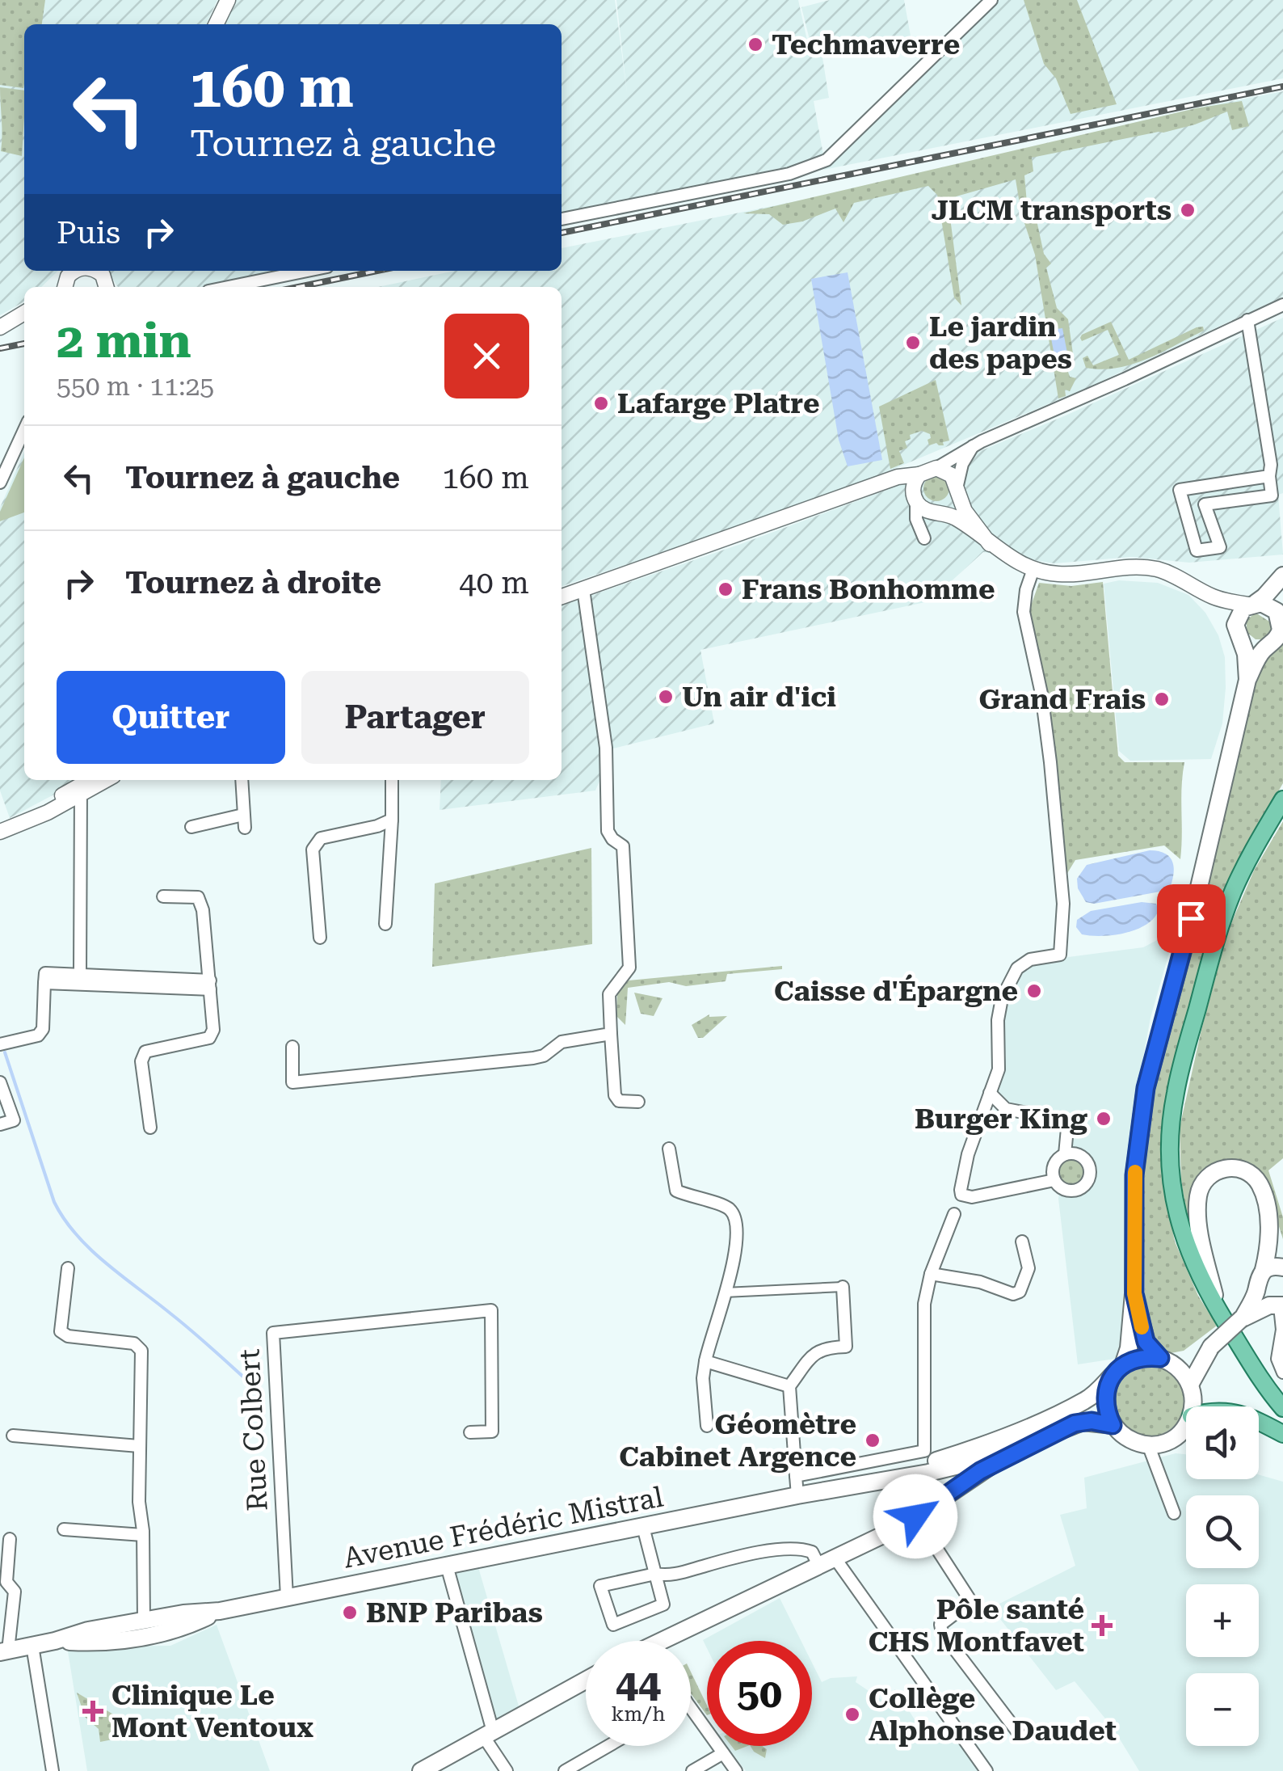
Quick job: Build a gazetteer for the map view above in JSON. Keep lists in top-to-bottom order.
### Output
{
  "streets": {
    "main road": ["Avenue Frédéric Mistral"],
    "street": ["Rue Colbert"]
  },
  "crossings": [
    ["Rue Colbert", "Avenue Frédéric Mistral"]
  ],
  "places": {
    "other": [
      "Techmaverre",
      "JLCM transports",
      "Le jardin des papes",
      "Lafarge Platre",
      "Frans Bonhomme",
      "Un air d'ici",
      "Grand Frais",
      "Caisse d'Épargne",
      "Burger King",
      "Géomètre Cabinet Argence",
      "BNP Paribas",
      "Collège Alphonse Daudet"
    ],
    "health": ["Pôle santé CHS Montfavet", "Clinique Le Mont Ventoux"]
  },
  "page": {
    "turn": ["160 m", "Tournez à gauche"],
    "then": "Puis",
    "heading": ["2 min", "550 m · 11:25"],
    "list": [
      {
        "name": "Tournez à gauche",
        "value": "160 m"
      },
      {
        "name": "Tournez à droite",
        "value": "40 m"
      }
    ],
    "buttons": ["Quitter", "Partager"],
    "map_buttons": ["+", "−"],
    "speed": "44 km/h",
    "limit": "50"
  }
}
